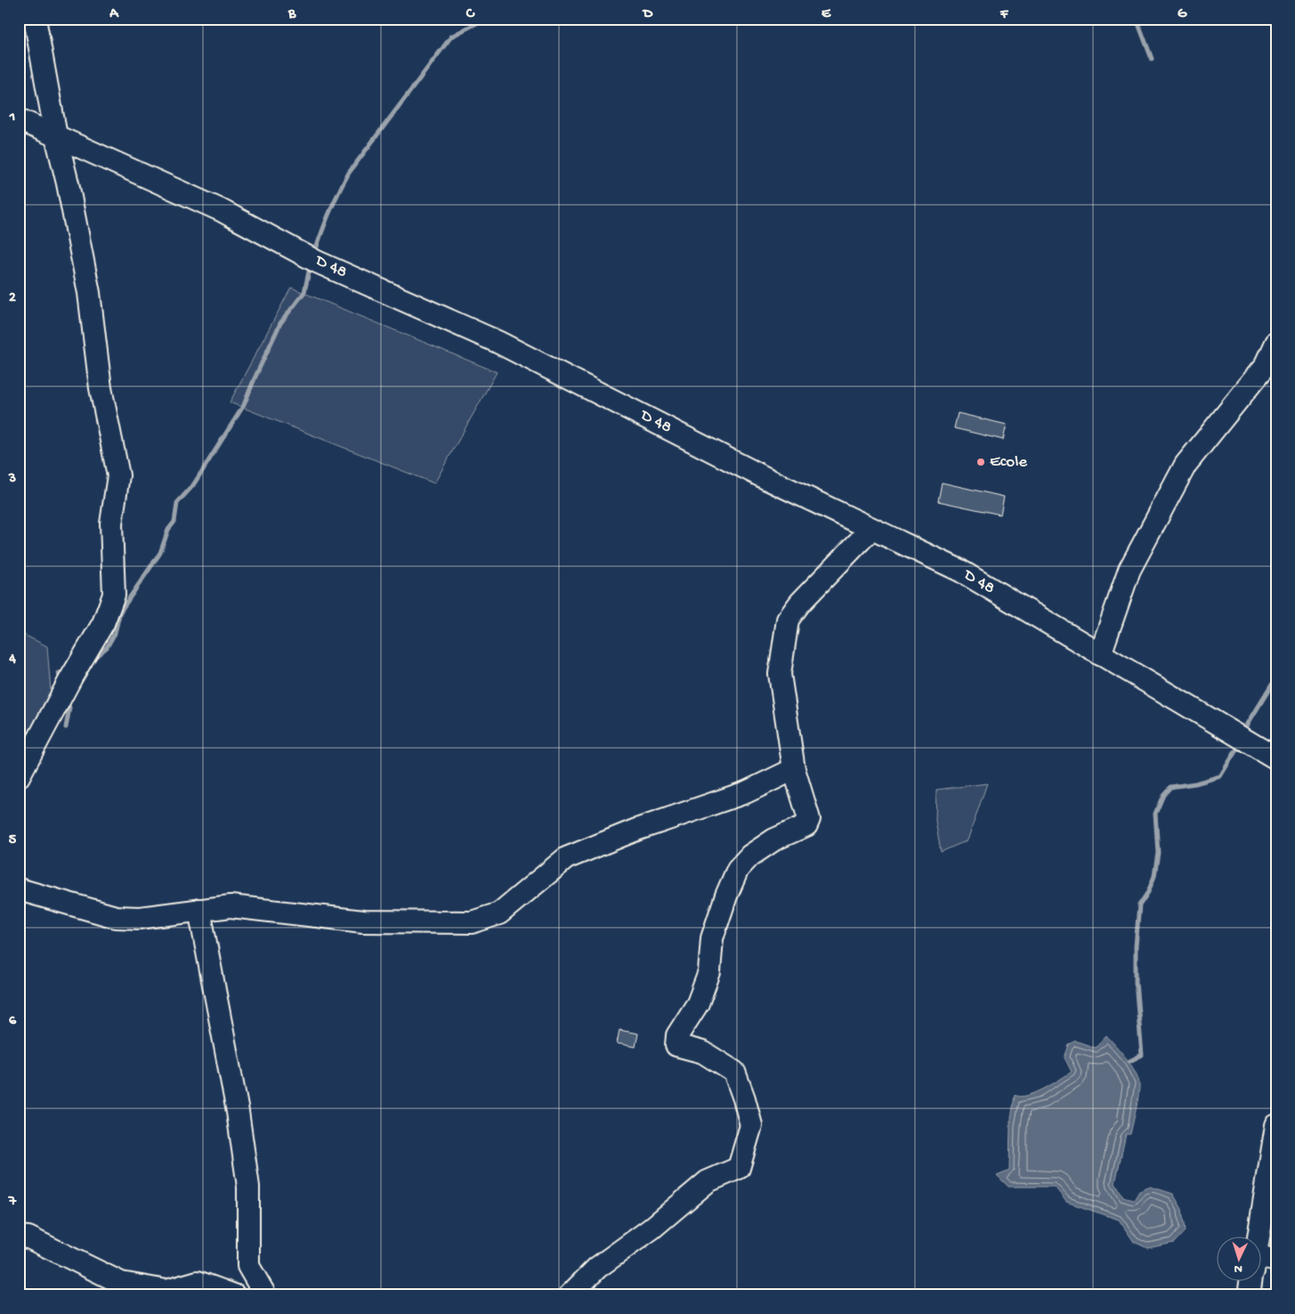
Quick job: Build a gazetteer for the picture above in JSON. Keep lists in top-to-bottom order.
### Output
{
  "streets": {
    "street": ["D 48"]
  },
  "places": ["Ecole"],
  "north": "bottom",
  "grid": {
    "columns": [
      "A",
      "B",
      "C",
      "D",
      "E",
      "F",
      "G"
    ],
    "rows": [
      "1",
      "2",
      "3",
      "4",
      "5",
      "6",
      "7"
    ]
  }
}
